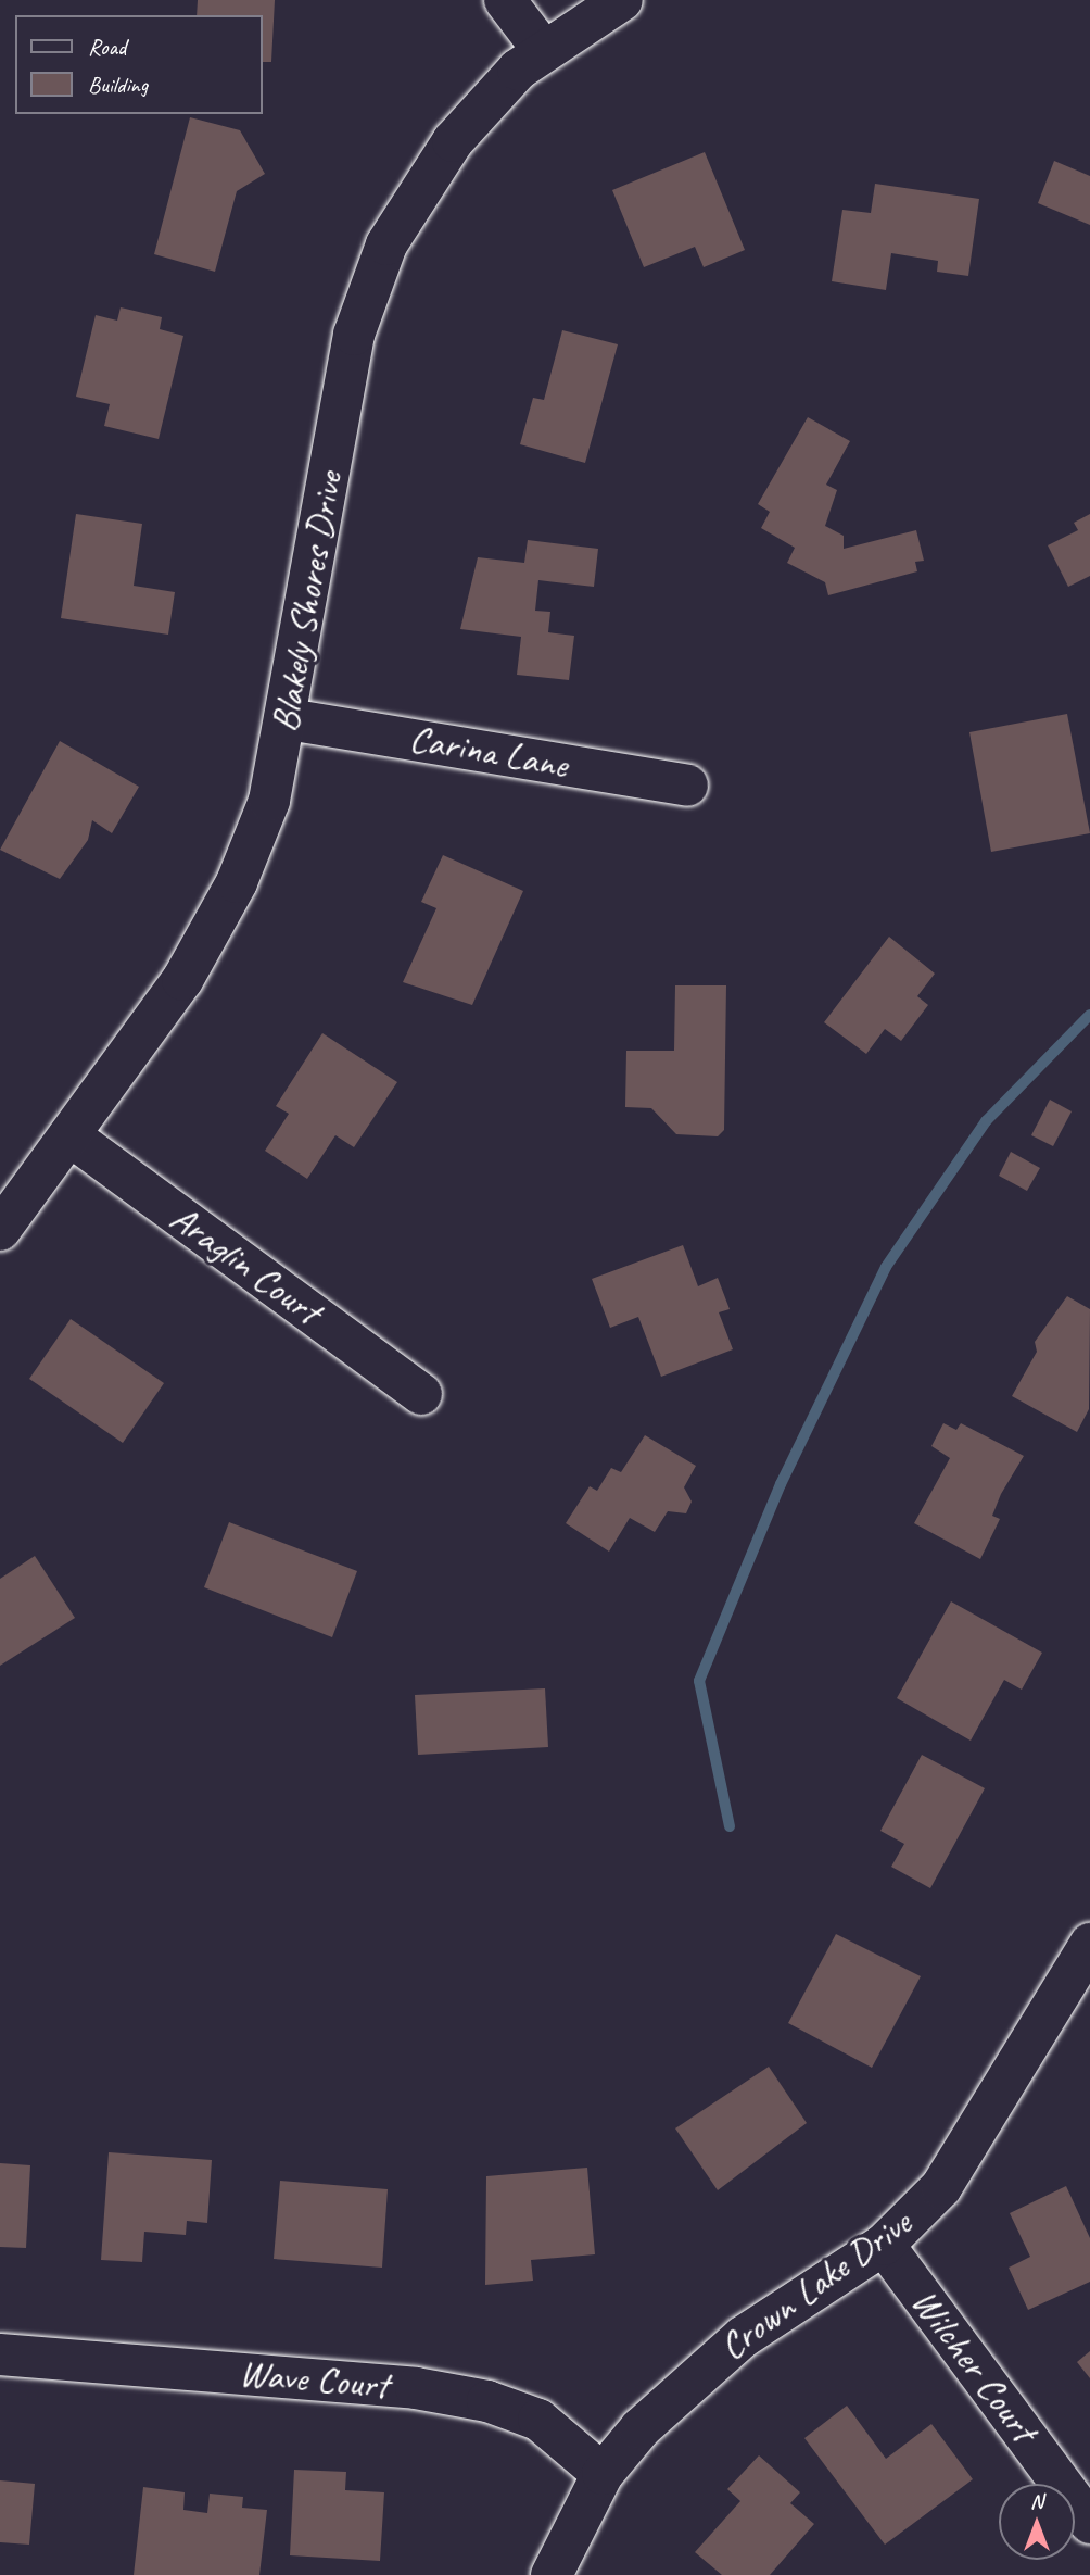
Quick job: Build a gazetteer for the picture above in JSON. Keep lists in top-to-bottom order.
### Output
{
  "streets": {
    "street": [
      "Blakely Shores Drive",
      "Carina Lane",
      "Araglin Court",
      "Crown Lake Drive",
      "Wilcher Court",
      "Wave Court"
    ]
  },
  "crossings": [
    ["Blakely Shores Drive", "Carina Lane"],
    ["Blakely Shores Drive", "Araglin Court"],
    ["Crown Lake Drive", "Wilcher Court"],
    ["Crown Lake Drive", "Wave Court"]
  ],
  "legend": ["Road", "Building"],
  "north": "top"
}
